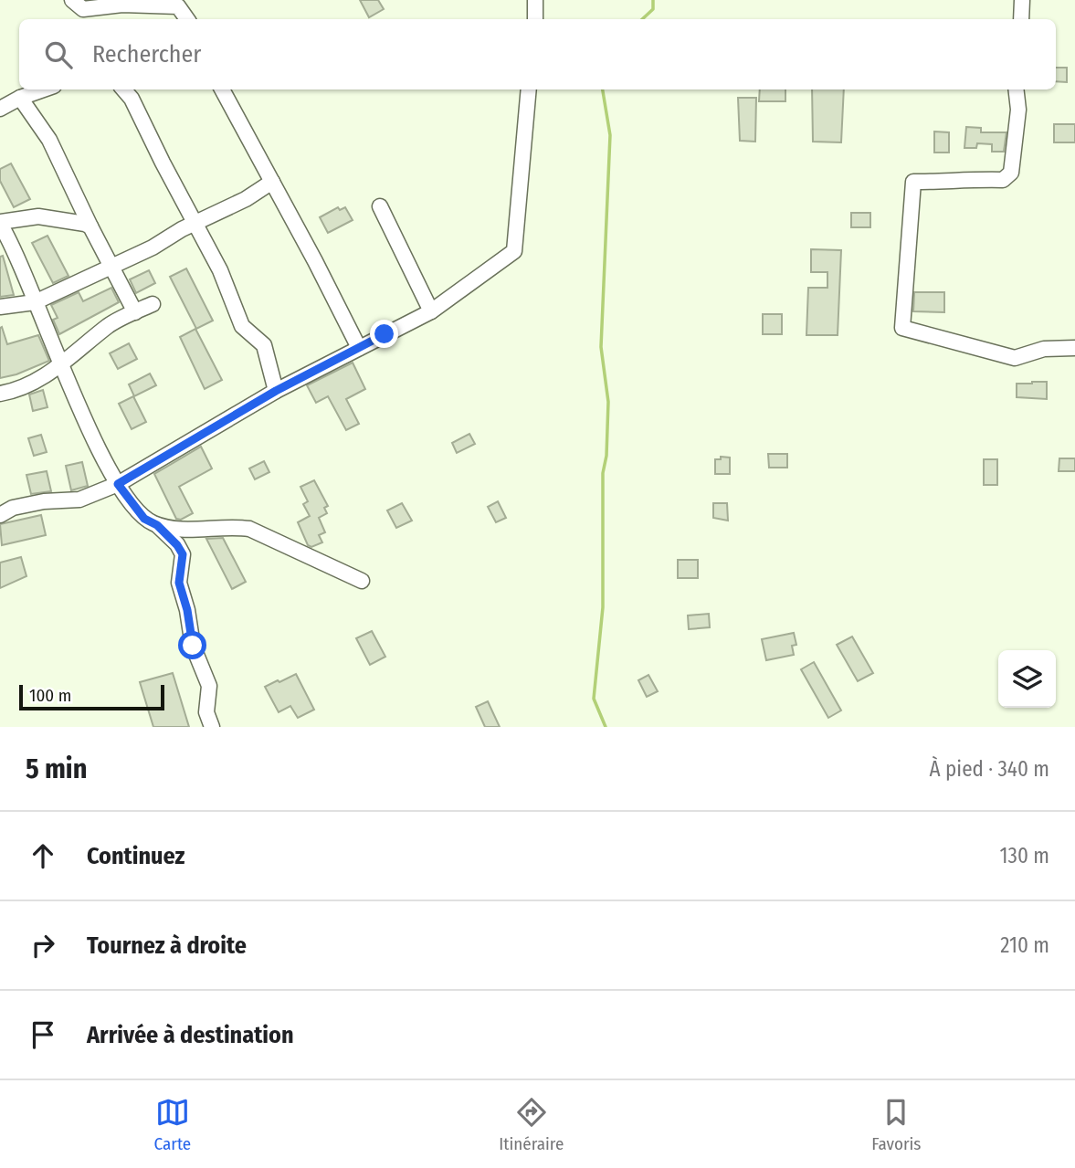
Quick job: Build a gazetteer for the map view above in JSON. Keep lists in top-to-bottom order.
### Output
{
  "scale_bar": "100 m",
  "page": {
    "search": "Rechercher",
    "scale": "100 m",
    "heading": ["5 min", "À pied · 340 m"],
    "list": [
      ["Continuez", "130 m"],
      ["Tournez à droite", "210 m"],
      "Arrivée à destination"
    ],
    "nav": ["Carte", "Itinéraire", "Favoris"]
  }
}
